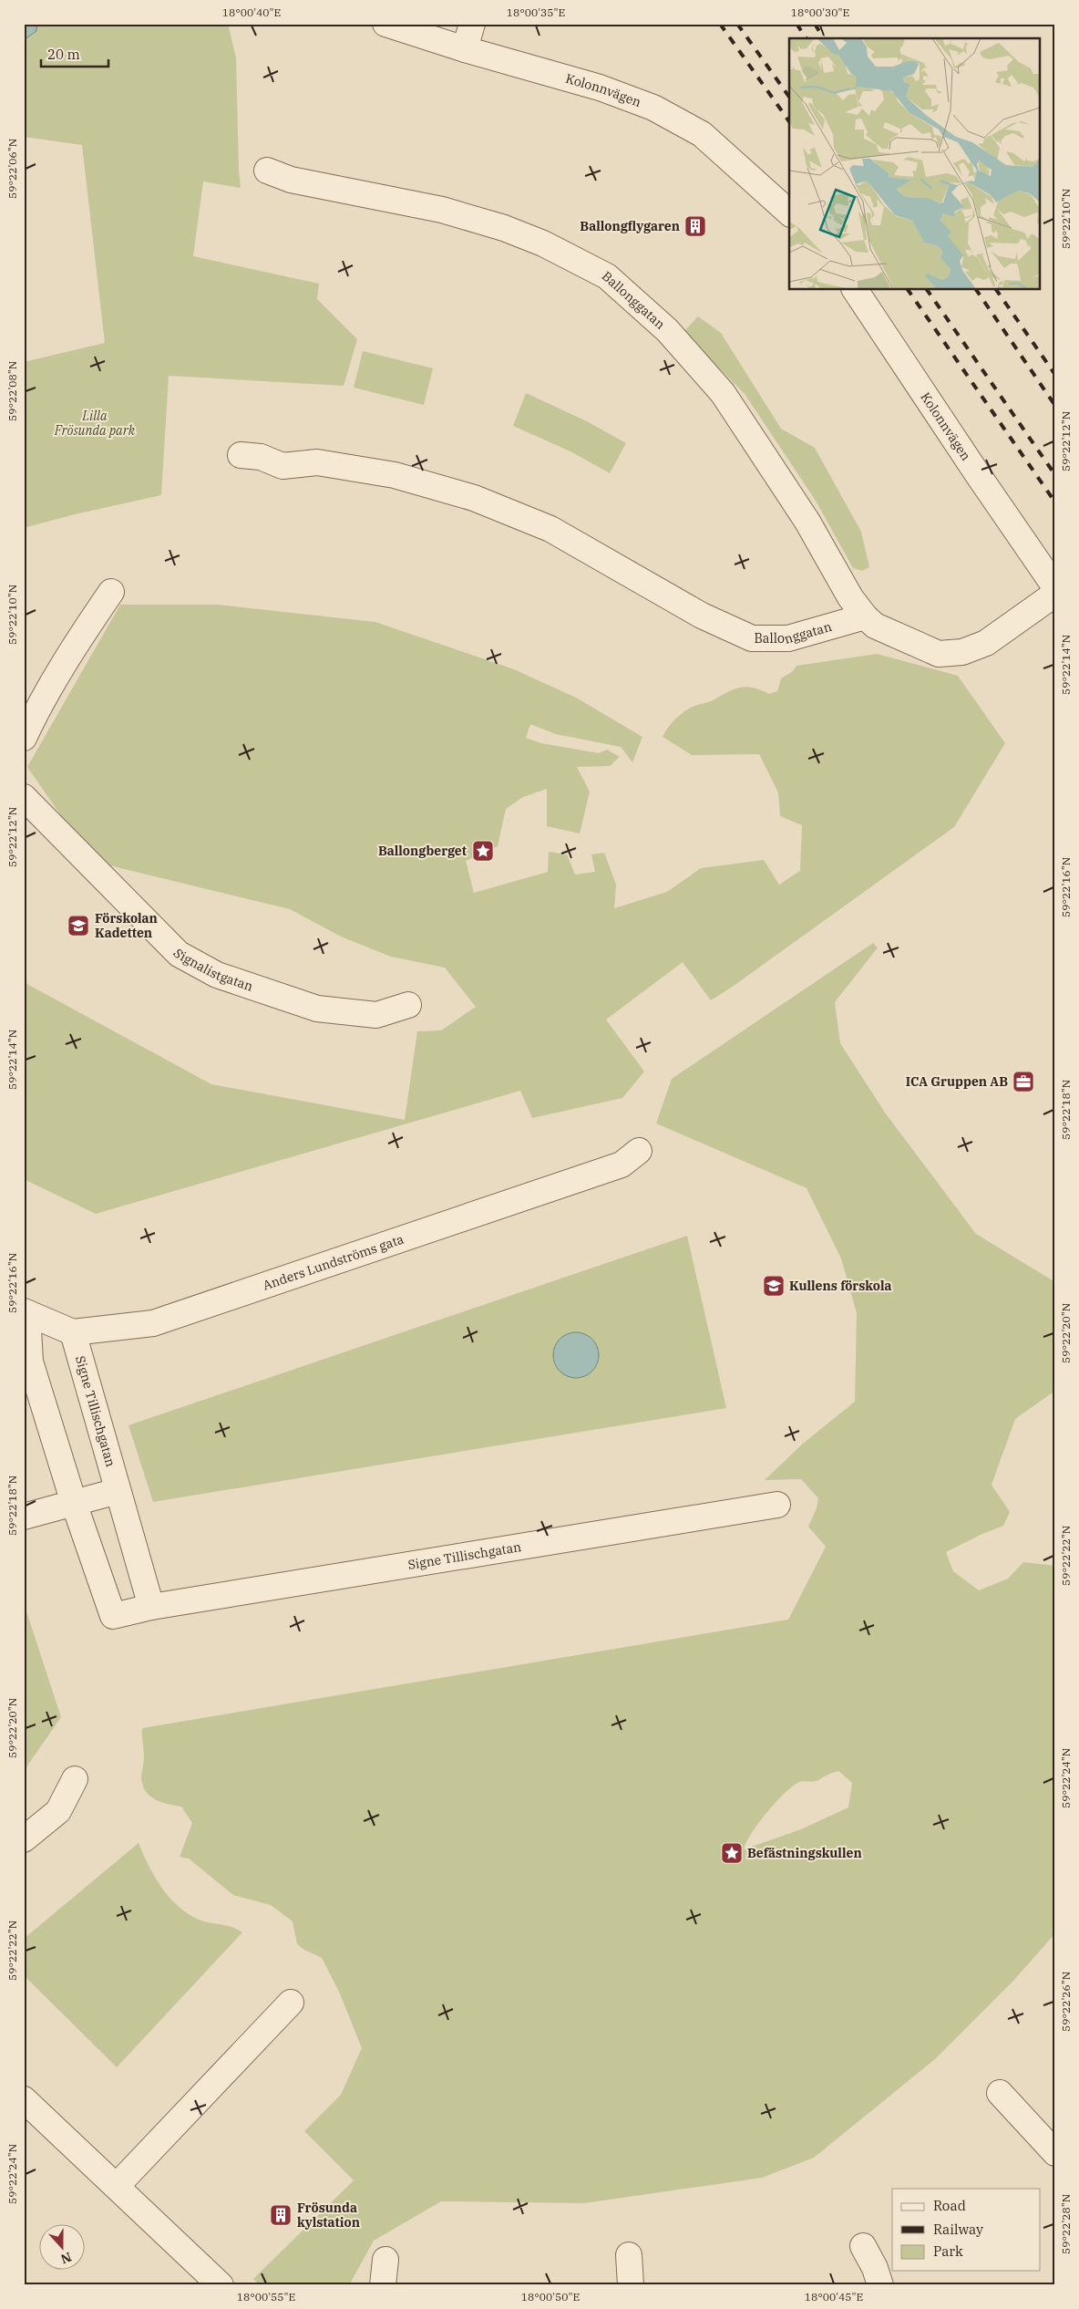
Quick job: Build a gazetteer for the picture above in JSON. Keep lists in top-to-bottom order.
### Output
{
  "streets": {
    "street": [
      "Kolonnvägen",
      "Ballonggatan",
      "Signalistgatan",
      "Anders Lundströms gata",
      "Signe Tillischgatan"
    ]
  },
  "crossings": [
    ["Anders Lundströms gata", "Signe Tillischgatan"]
  ],
  "parks": ["Lilla Frösunda park"],
  "places": {
    "building": ["Ballongflygaren", "Frösunda kylstation"],
    "place": ["Ballongberget", "Befästningskullen"],
    "school or university": ["Förskolan Kadetten", "Kullens förskola"],
    "office": ["ICA Gruppen AB"]
  },
  "legend": ["Road", "Railway", "Park"],
  "scale_bar": "20 m",
  "north": "bottom",
  "coordinates": [
    "18°00'40\"E",
    "18°00'35\"E",
    "18°00'30\"E",
    "59°22'06\"N",
    "59°22'10\"N",
    "59°22'08\"N",
    "59°22'12\"N",
    "59°22'14\"N",
    "59°22'16\"N",
    "59°22'18\"N",
    "59°22'20\"N",
    "59°22'22\"N",
    "59°22'24\"N",
    "59°22'26\"N",
    "59°22'28\"N",
    "18°00'55\"E",
    "18°00'50\"E",
    "18°00'45\"E"
  ]
}
